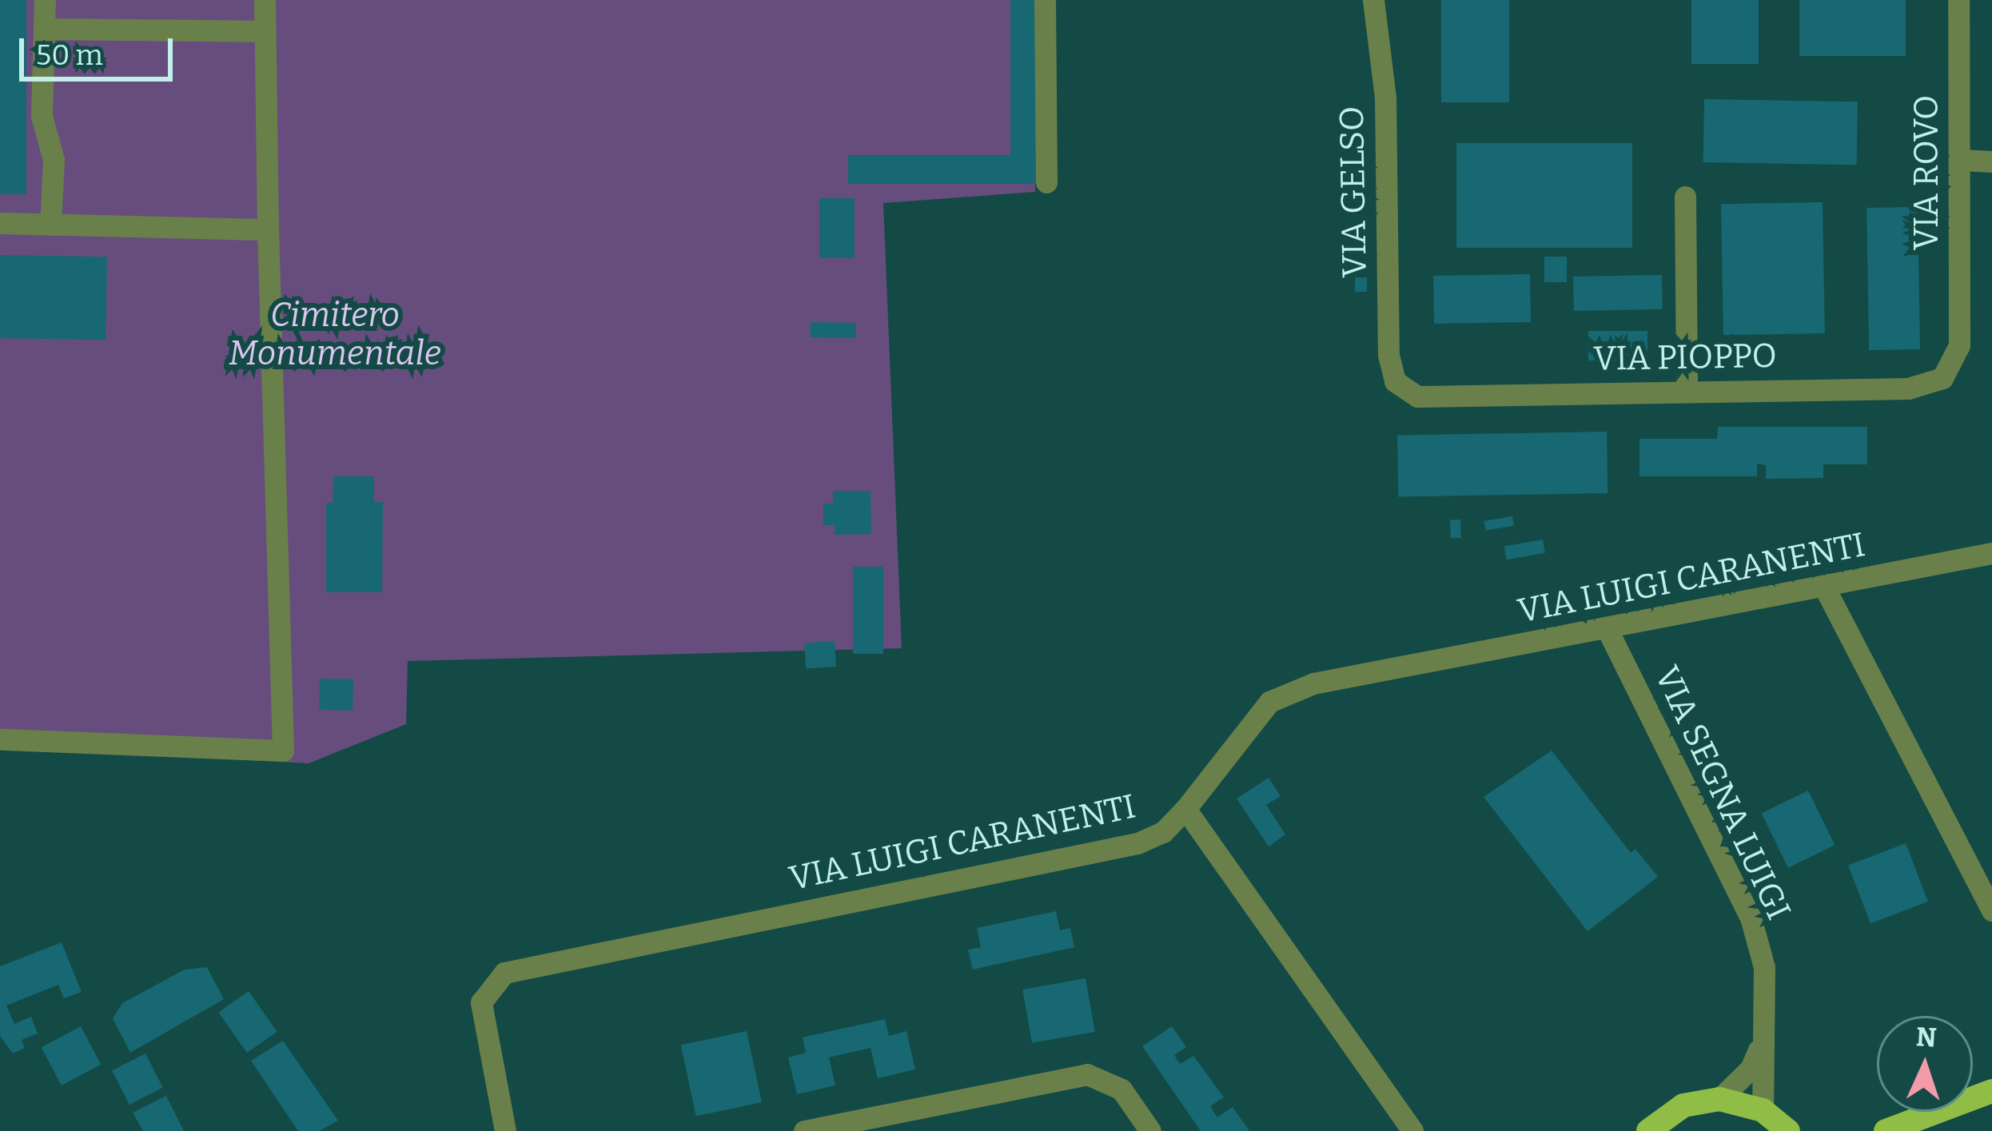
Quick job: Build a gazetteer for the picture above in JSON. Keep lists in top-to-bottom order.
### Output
{
  "streets": {
    "street": [
      "VIA ROVO",
      "VIA GELSO",
      "VIA PIOPPO",
      "VIA LUIGI CARANENTI",
      "VIA SEGNA LUIGI"
    ]
  },
  "crossings": [
    ["VIA ROVO", "VIA PIOPPO"],
    ["VIA GELSO", "VIA PIOPPO"],
    ["VIA LUIGI CARANENTI", "VIA SEGNA LUIGI"]
  ],
  "parks": ["Cimitero Monumentale"],
  "scale_bar": "50 m",
  "north": "top"
}
